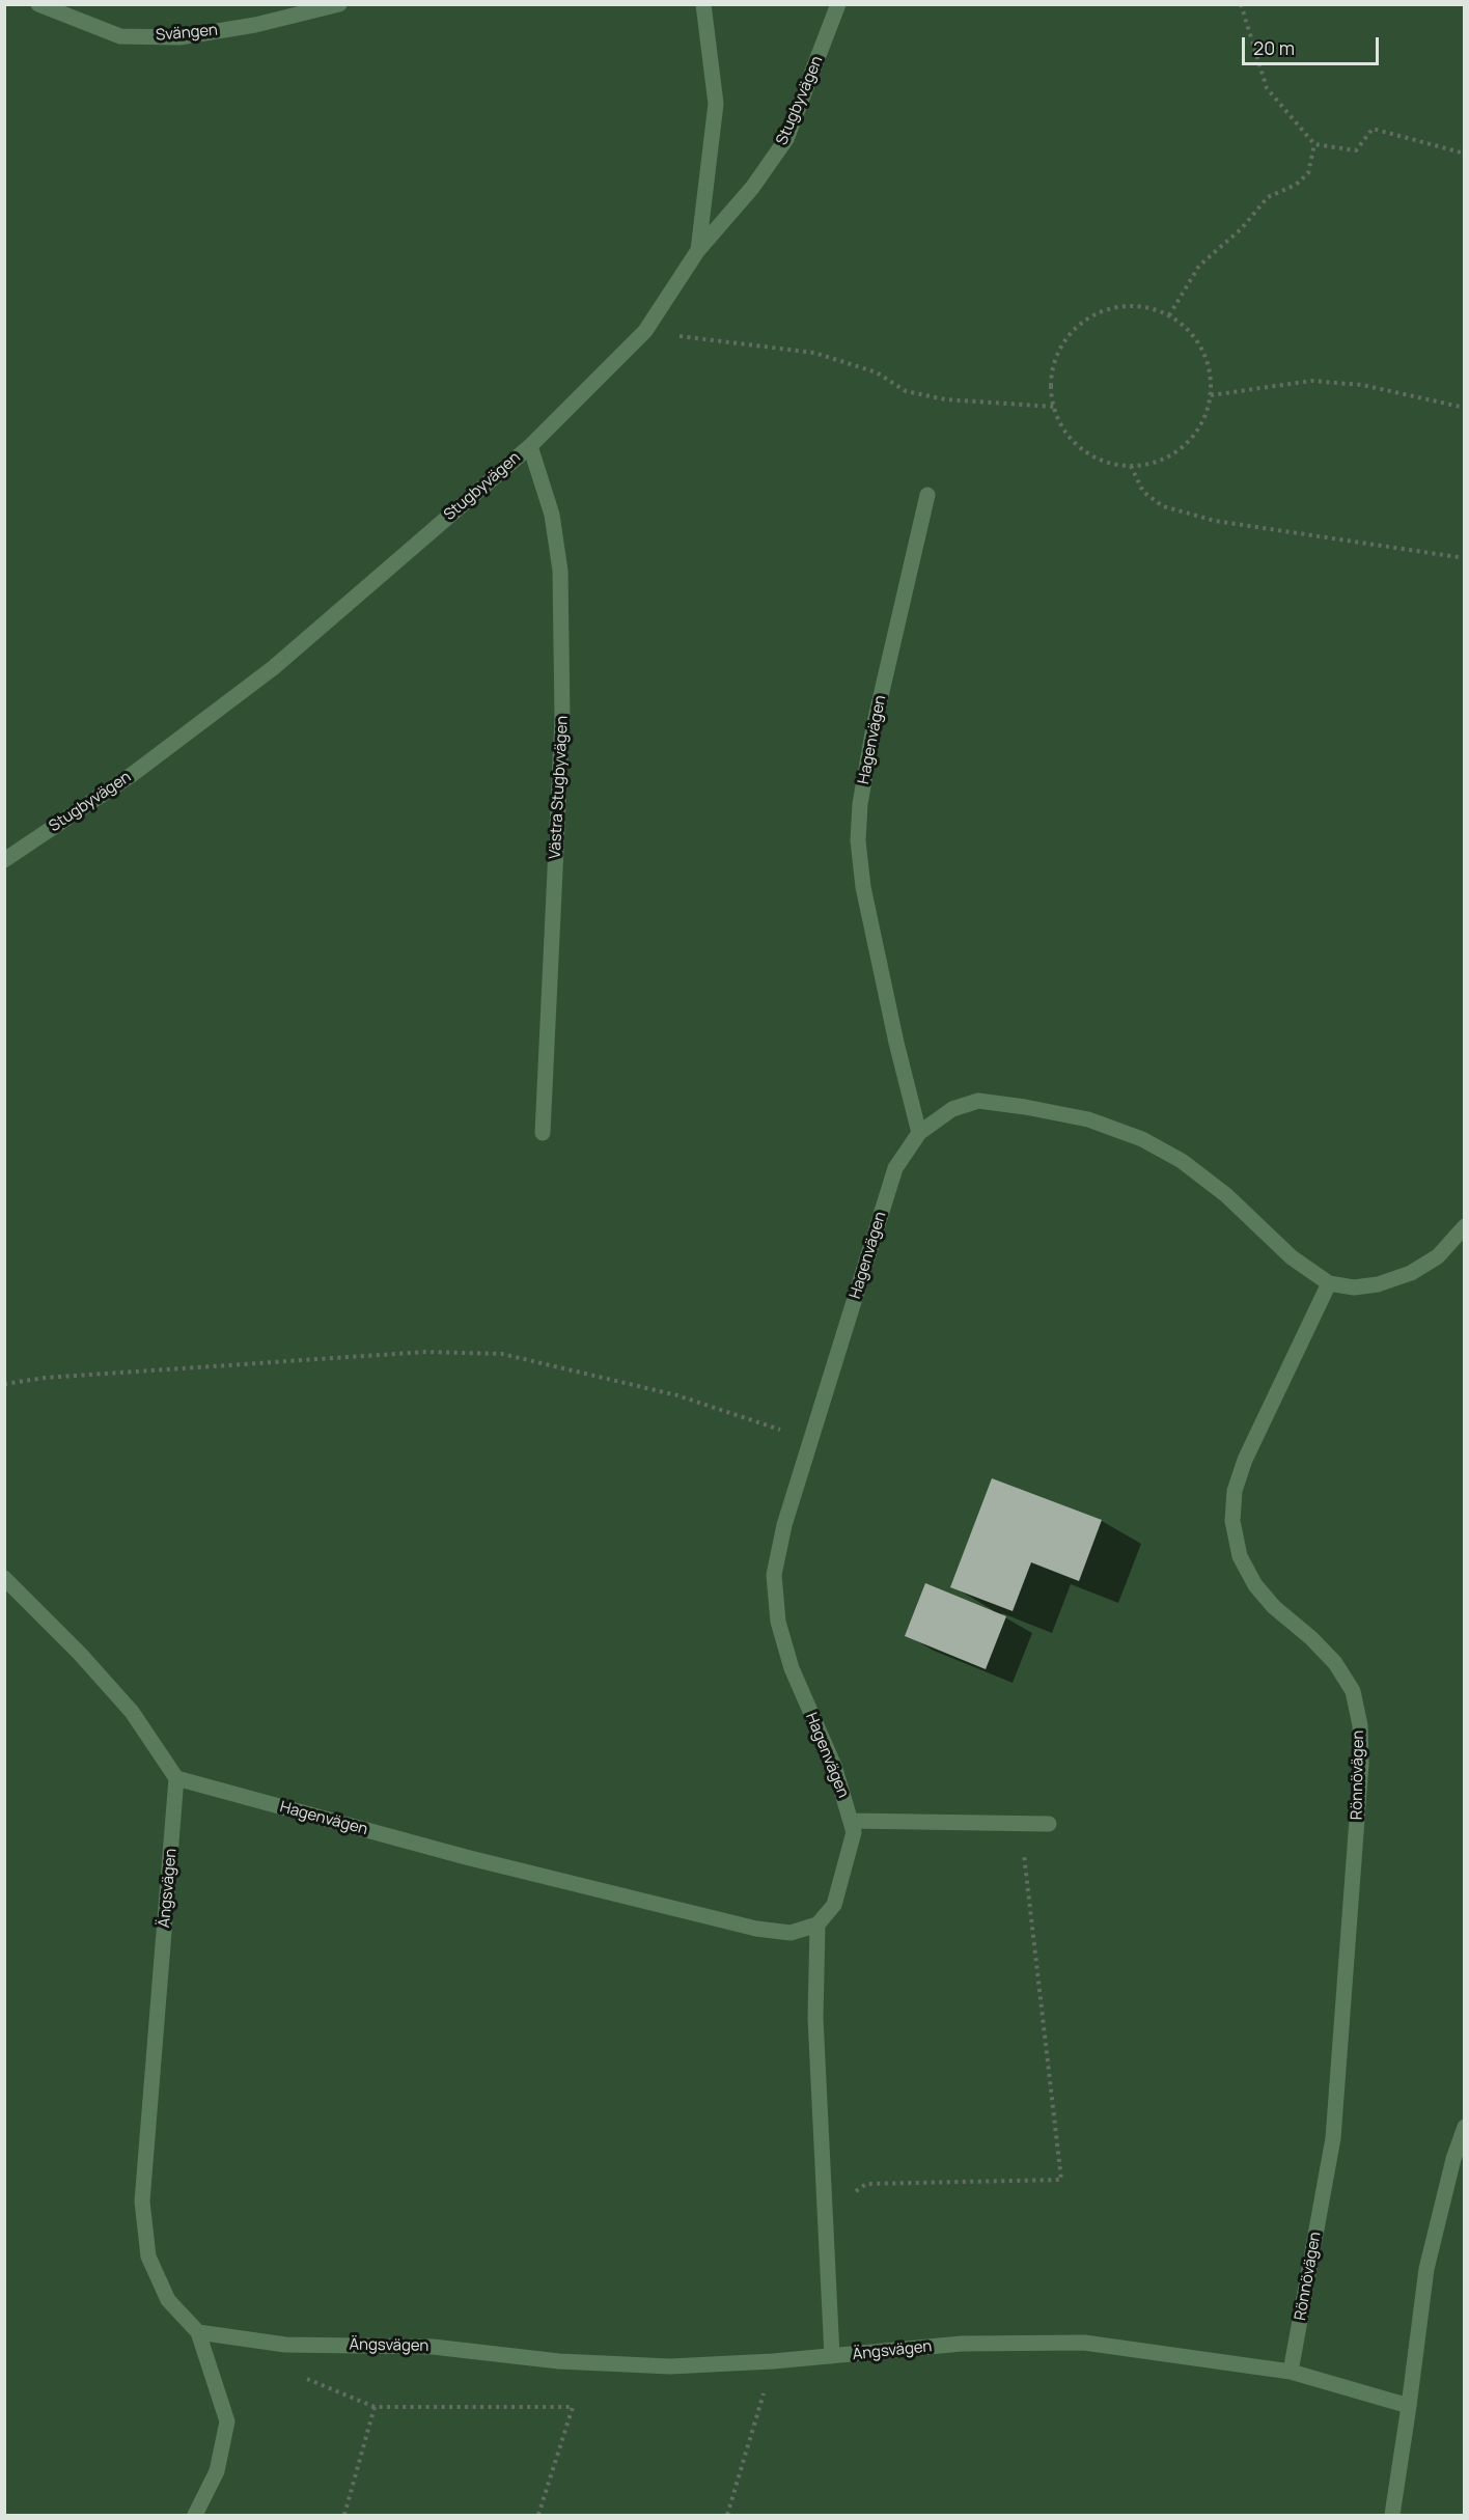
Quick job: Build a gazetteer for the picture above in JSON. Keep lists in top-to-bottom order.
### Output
{
  "streets": {
    "lane": [
      "Svängen",
      "Stugbyvägen",
      "Hagenvägen",
      "Västra Stugbyvägen",
      "Rönnövägen",
      "Ängsvägen"
    ]
  },
  "crossings": [
    ["Stugbyvägen", "Västra Stugbyvägen"],
    ["Hagenvägen", "Rönnövägen"],
    ["Hagenvägen", "Ängsvägen"],
    ["Rönnövägen", "Ängsvägen"]
  ],
  "scale_bar": "20 m"
}
